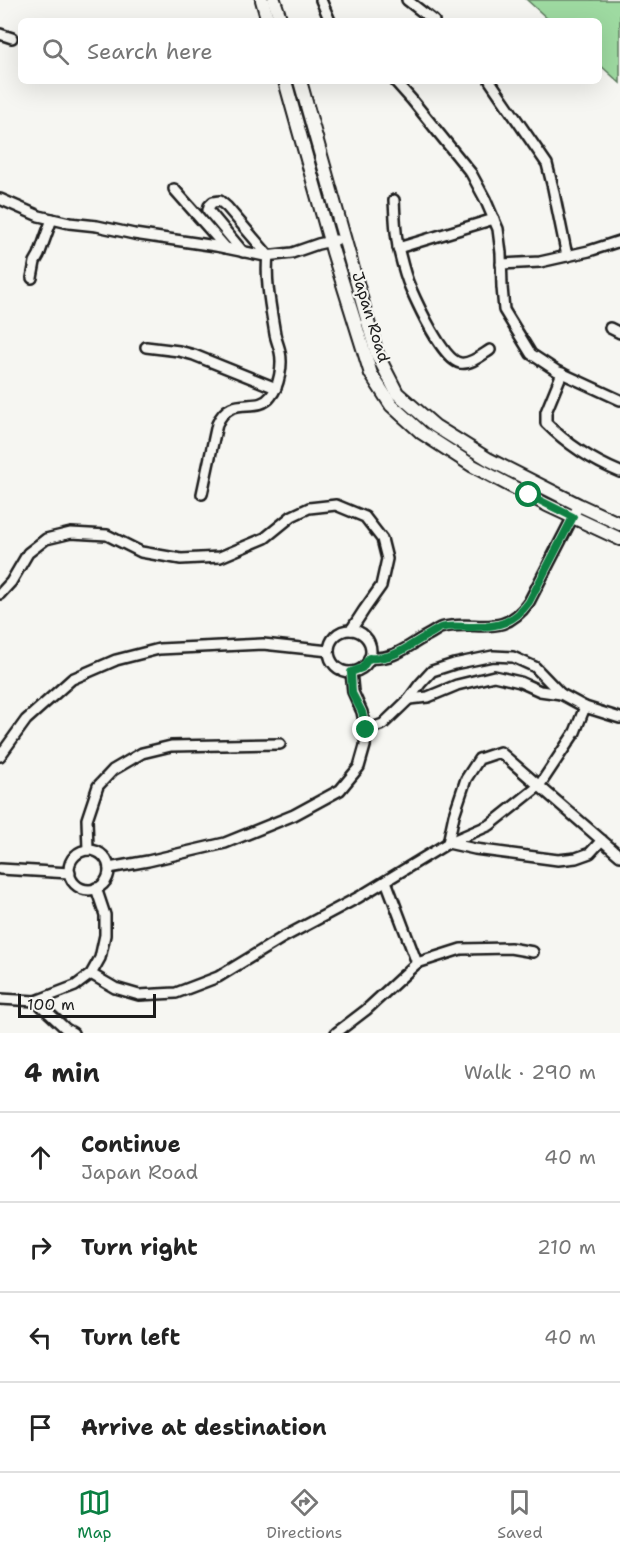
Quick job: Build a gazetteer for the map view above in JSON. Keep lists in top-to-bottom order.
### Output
{
  "streets": {
    "main road": ["Japan Road"]
  },
  "scale_bar": "100 m",
  "page": {
    "search": "Search here",
    "scale": "100 m",
    "heading": ["4 min", "Walk · 290 m"],
    "list": [
      ["Continue", "Japan Road", "40 m"],
      ["Turn right", "210 m"],
      ["Turn left", "40 m"],
      "Arrive at destination"
    ],
    "nav": ["Map", "Directions", "Saved"]
  }
}
